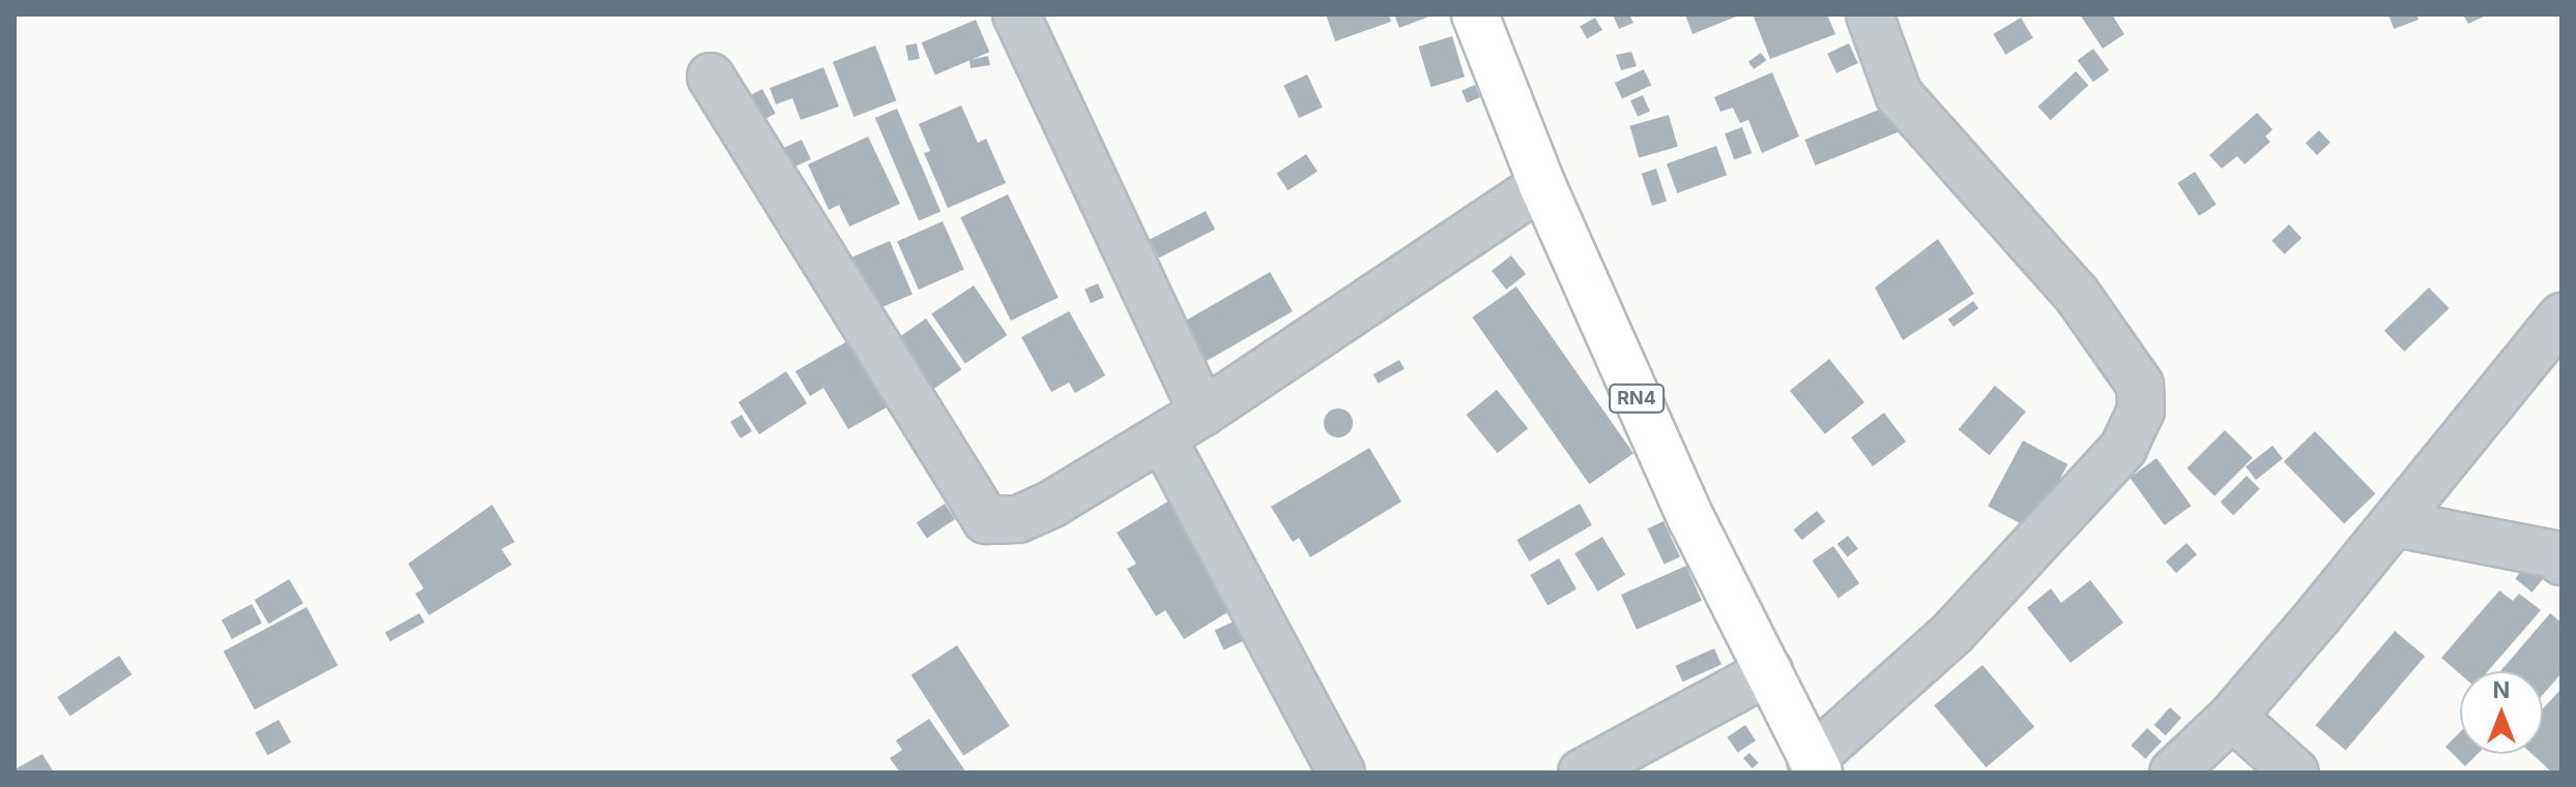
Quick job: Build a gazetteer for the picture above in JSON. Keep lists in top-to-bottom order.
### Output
{
  "streets": {
    "highway": ["RN4"]
  },
  "north": "top"
}
